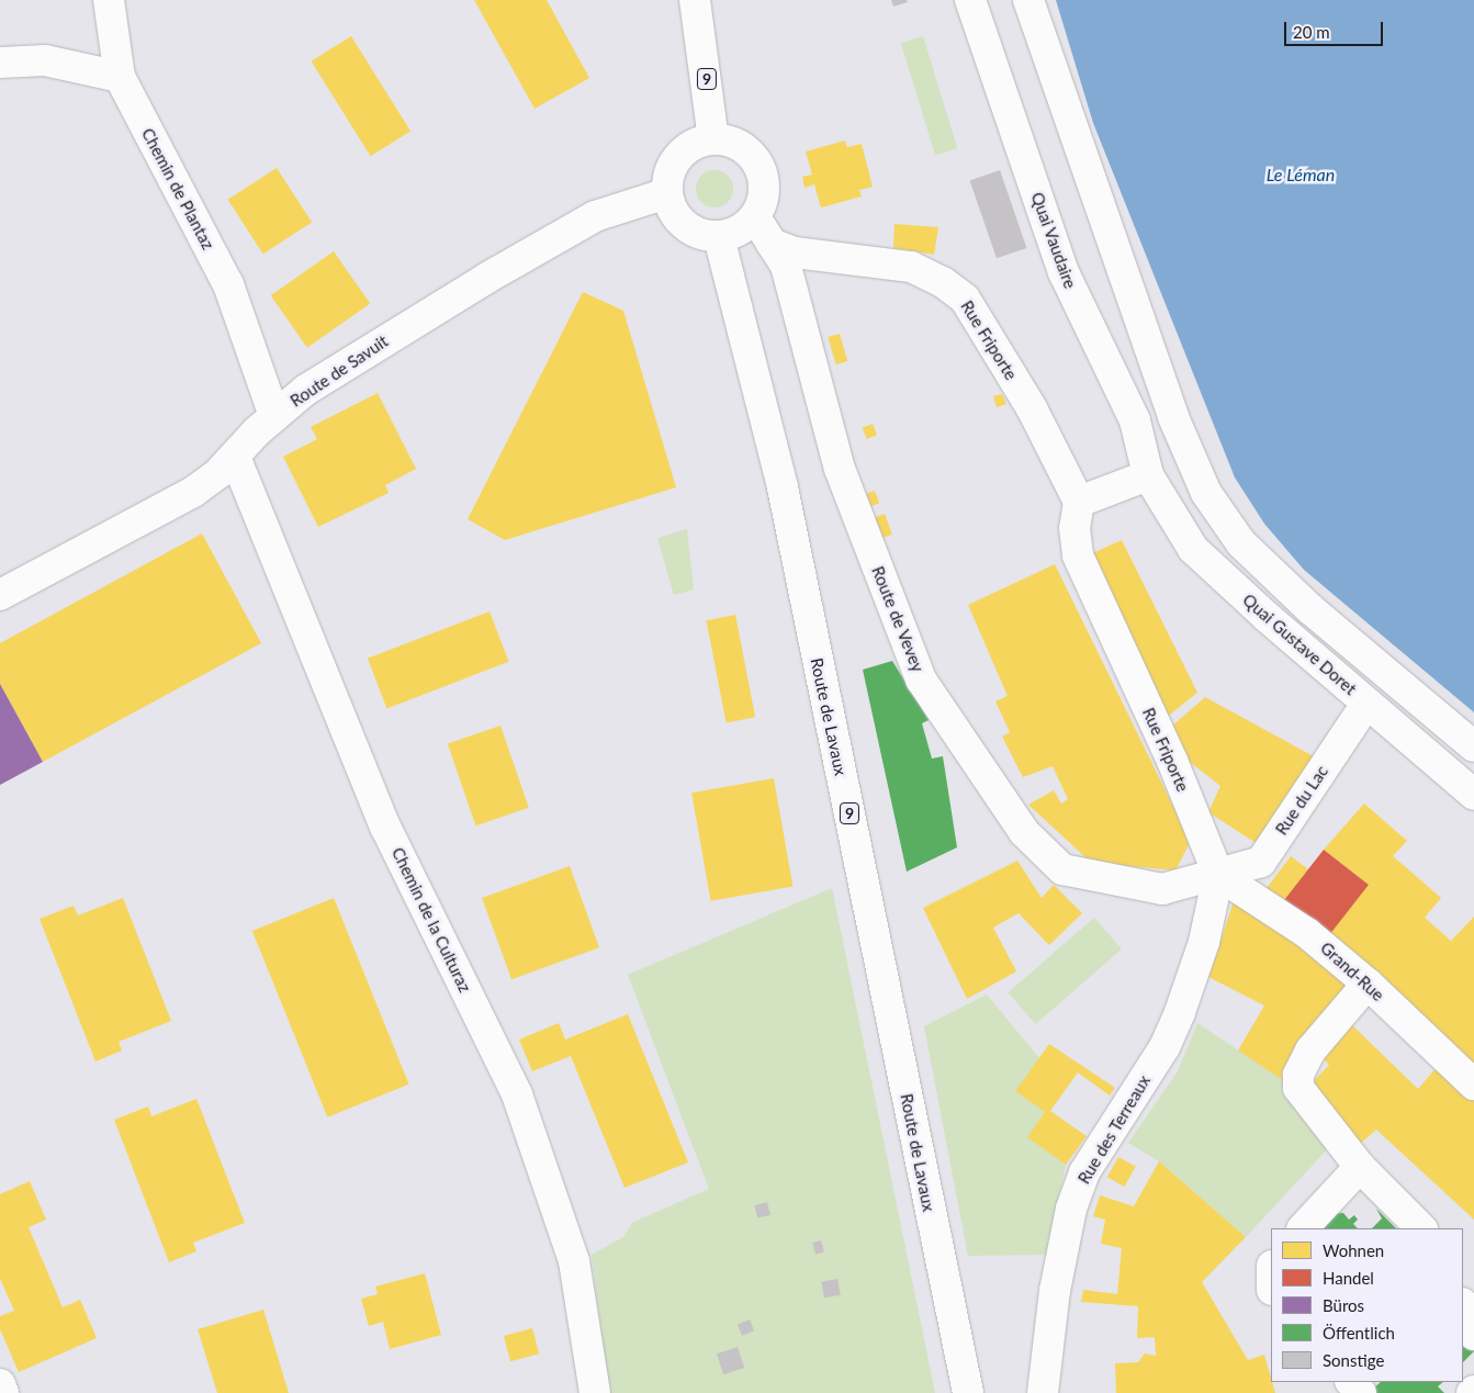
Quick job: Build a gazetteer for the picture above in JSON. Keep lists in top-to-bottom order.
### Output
{
  "streets": {
    "street": [
      "9",
      "Chemin de Plantaz",
      "Quai Vaudaire",
      "Rue Friporte",
      "Route de Savuit",
      "Route de Vevey",
      "Quai Gustave Doret",
      "Route de Lavaux",
      "Rue du Lac",
      "Chemin de la Culturaz",
      "Grand-Rue",
      "Rue des Terreaux"
    ]
  },
  "crossings": [
    ["9", "Route de Savuit"],
    ["9", "Route de Vevey"],
    ["9", "Route de Lavaux"],
    ["Chemin de Plantaz", "Route de Savuit"],
    ["Quai Vaudaire", "Quai Gustave Doret"],
    ["Rue Friporte", "Route de Vevey"],
    ["Rue Friporte", "Rue du Lac"],
    ["Rue Friporte", "Grand-Rue"],
    ["Rue Friporte", "Rue des Terreaux"],
    ["Route de Savuit", "Route de Vevey"],
    ["Route de Savuit", "Route de Lavaux"],
    ["Route de Savuit", "Chemin de la Culturaz"],
    ["Route de Vevey", "Route de Lavaux"],
    ["Route de Vevey", "Rue du Lac"],
    ["Route de Vevey", "Grand-Rue"],
    ["Route de Vevey", "Rue des Terreaux"],
    ["Quai Gustave Doret", "Rue du Lac"],
    ["Rue du Lac", "Grand-Rue"],
    ["Rue du Lac", "Rue des Terreaux"],
    ["Grand-Rue", "Rue des Terreaux"]
  ],
  "water": ["Le Léman"],
  "legend": [
    "Wohnen",
    "Handel",
    "Büros",
    "Öffentlich",
    "Sonstige"
  ],
  "scale_bar": "20 m"
}
